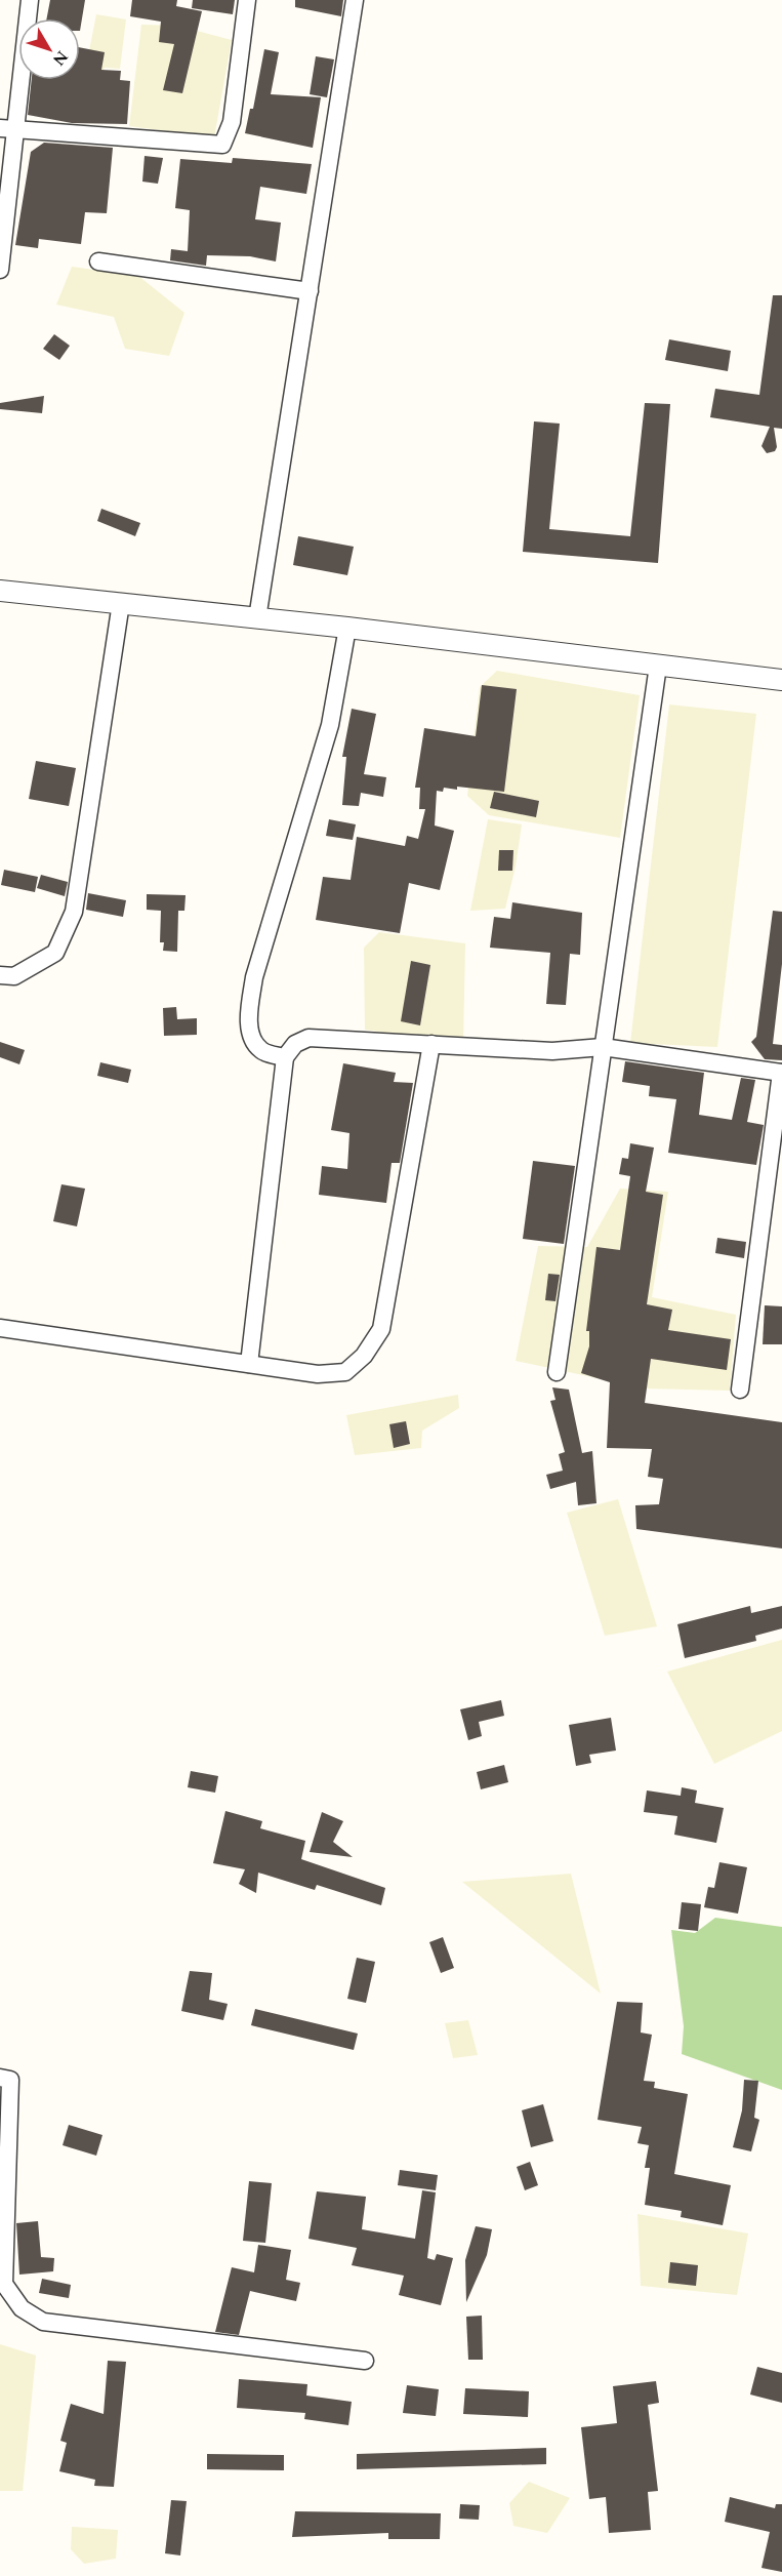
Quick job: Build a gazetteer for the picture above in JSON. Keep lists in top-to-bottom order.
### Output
{
  "north": "bottom right"
}
